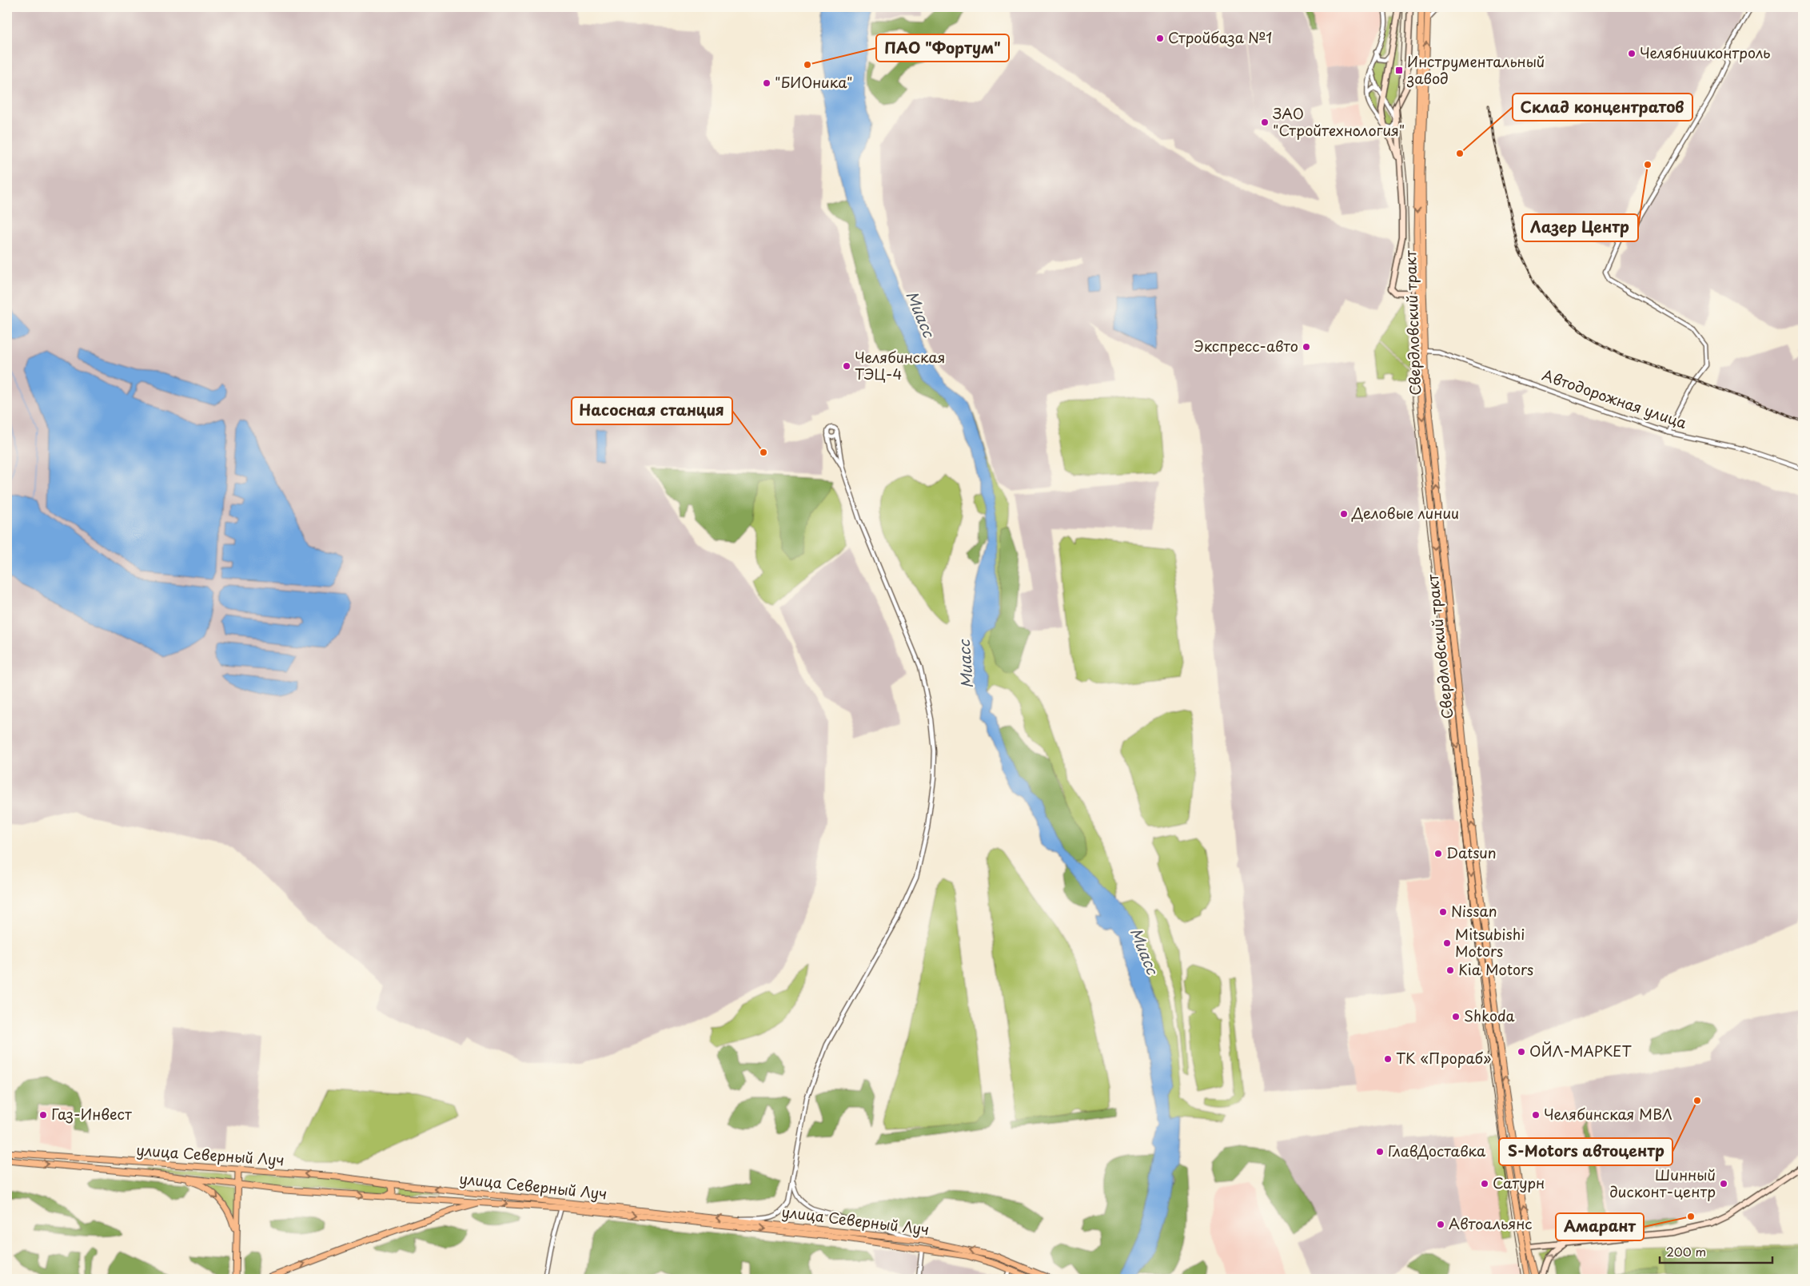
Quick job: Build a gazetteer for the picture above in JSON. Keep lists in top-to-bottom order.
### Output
{
  "streets": {
    "main road": ["Свердловский тракт", "Автодорожная улица", "улица Северный Луч"]
  },
  "crossings": [
    ["Свердловский тракт", "Автодорожная улица"]
  ],
  "water": ["Миасс"],
  "places": {
    "other": [
      "Стройбаза №1",
      "Челябнииконтроль",
      "ПАО \"Фортум\"",
      "\"БИОника\"",
      "ЗАО \"Стройтехнология\"",
      "Склад концентратов",
      "Лазер Центр",
      "Экспресс-авто",
      "Челябинская ТЭЦ-4",
      "Насосная станция",
      "Деловые линии",
      "Datsun",
      "Nissan",
      "Mitsubishi Motors",
      "Kia Motors",
      "Shkoda",
      "ОЙЛ-МАРКЕТ",
      "ТК «Прораб»",
      "S-Motors автоцентр",
      "Газ-Инвест",
      "Челябинская МВЛ",
      "ГлавДоставка",
      "Сатурн",
      "Шинный дисконт-центр",
      "Амарант",
      "Автоальянс"
    ],
    "transit": ["Инструментальный завод"]
  },
  "scale_bar": "200 m"
}
